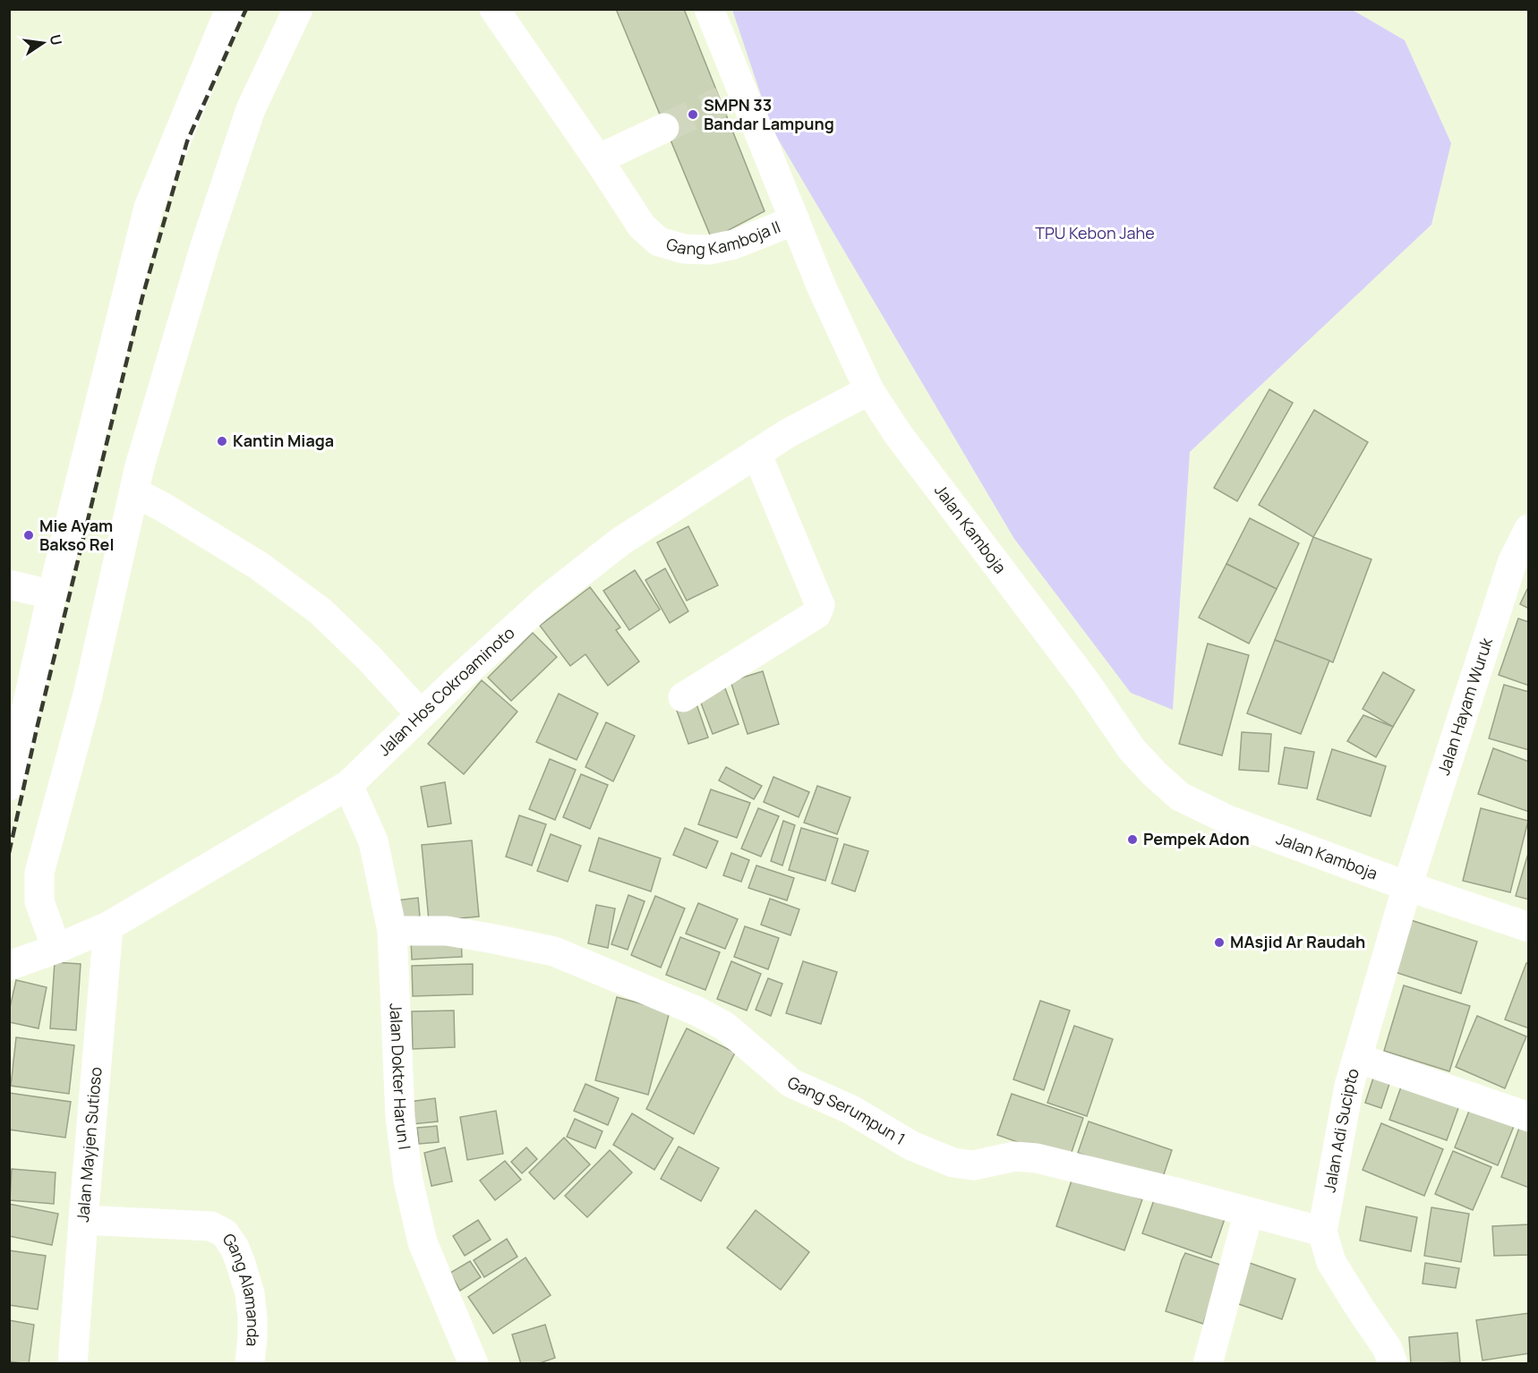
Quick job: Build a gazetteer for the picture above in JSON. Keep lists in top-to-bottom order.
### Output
{
  "streets": {
    "street": [
      "Gang Kamboja II",
      "Jalan Kamboja",
      "Jalan Hos Cokroaminoto",
      "Jalan Hayam Wuruk",
      "Jalan Dokter Harun I",
      "Gang Serumpun 1",
      "Jalan Adi Sucipto",
      "Jalan Mayjen Sutioso",
      "Gang Alamanda"
    ]
  },
  "crossings": [
    ["Gang Kamboja II", "Jalan Kamboja"],
    ["Jalan Kamboja", "Jalan Hos Cokroaminoto"],
    ["Jalan Kamboja", "Jalan Hayam Wuruk"],
    ["Jalan Kamboja", "Jalan Adi Sucipto"],
    ["Jalan Hos Cokroaminoto", "Jalan Dokter Harun I"],
    ["Jalan Hos Cokroaminoto", "Jalan Mayjen Sutioso"],
    ["Jalan Hayam Wuruk", "Jalan Adi Sucipto"],
    ["Jalan Dokter Harun I", "Gang Serumpun 1"],
    ["Gang Serumpun 1", "Jalan Adi Sucipto"],
    ["Jalan Mayjen Sutioso", "Gang Alamanda"]
  ],
  "parks": ["TPU Kebon Jahe"],
  "places": [
    "SMPN 33 Bandar Lampung",
    "Kantin Miaga",
    "Mie Ayam Bakso Rel",
    "Pempek Adon",
    "MAsjid Ar Raudah"
  ],
  "north": "right"
}
